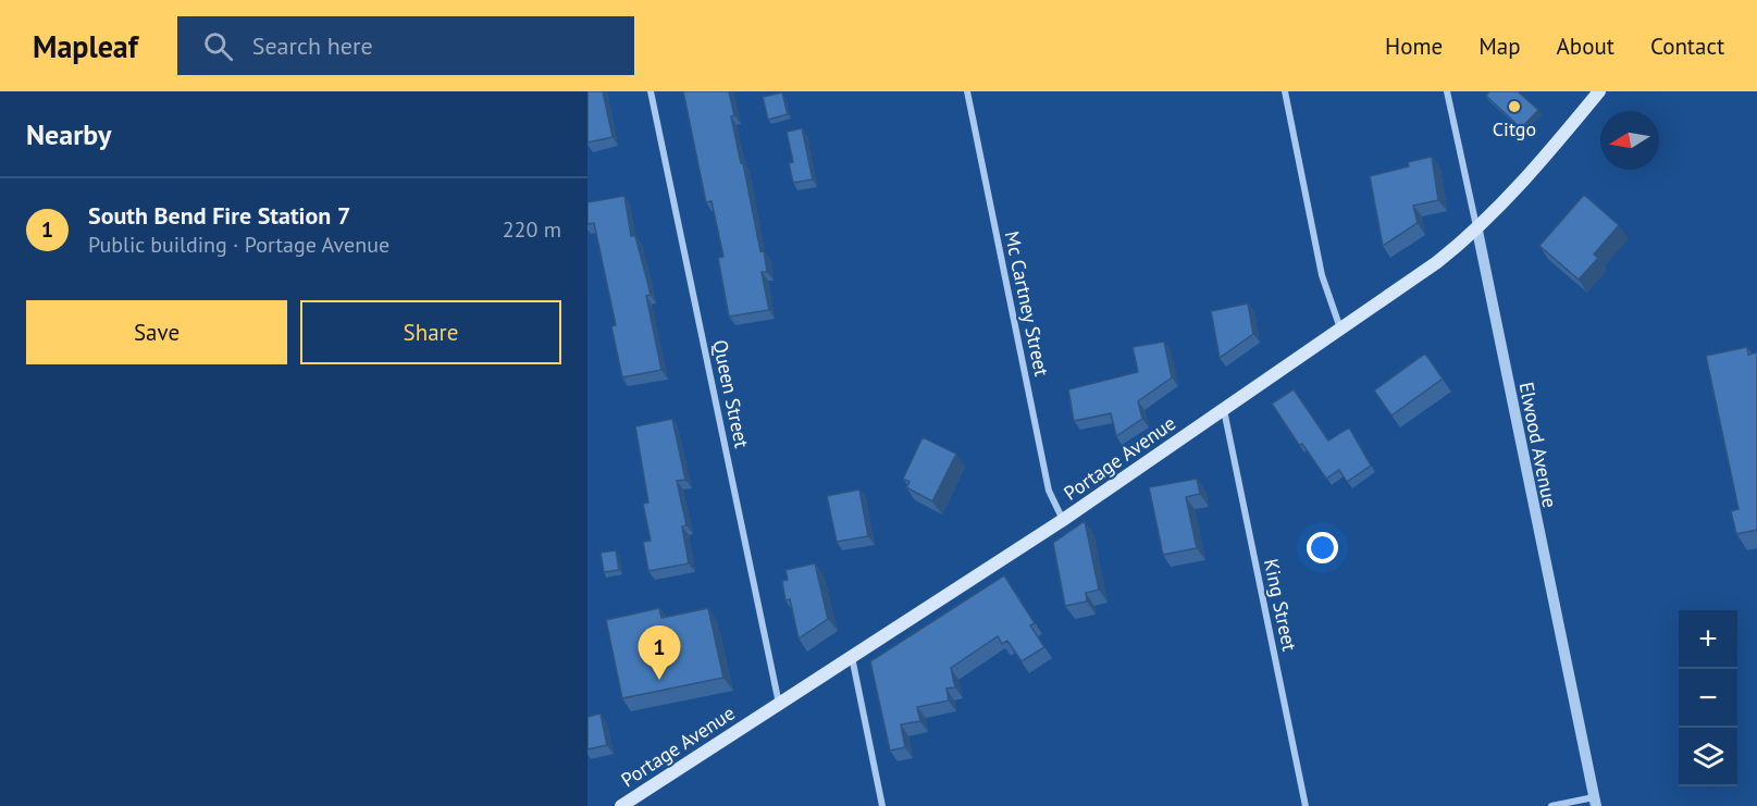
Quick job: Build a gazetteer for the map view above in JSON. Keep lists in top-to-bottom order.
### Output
{
  "streets": {
    "main road": ["Portage Avenue"],
    "street": [
      "Mc Cartney Street",
      "Queen Street",
      "Elwood Avenue",
      "King Street"
    ]
  },
  "crossings": [
    ["Mc Cartney Street", "Portage Avenue"],
    ["Queen Street", "Portage Avenue"],
    ["Elwood Avenue", "Portage Avenue"],
    ["Portage Avenue", "King Street"]
  ],
  "places": ["Citgo"],
  "north": "left",
  "page": {
    "header": "Mapleaf",
    "search": "Search here",
    "nav": [
      "Home",
      "Map",
      "About",
      "Contact"
    ],
    "heading": "Nearby",
    "list": [
      {
        "mark": "1",
        "name": "South Bend Fire Station 7",
        "note": "Public building · Portage Avenue",
        "value": "220 m"
      }
    ],
    "buttons": ["Save", "Share"],
    "map_buttons": ["+", "−"],
    "pins": "1"
  }
}
